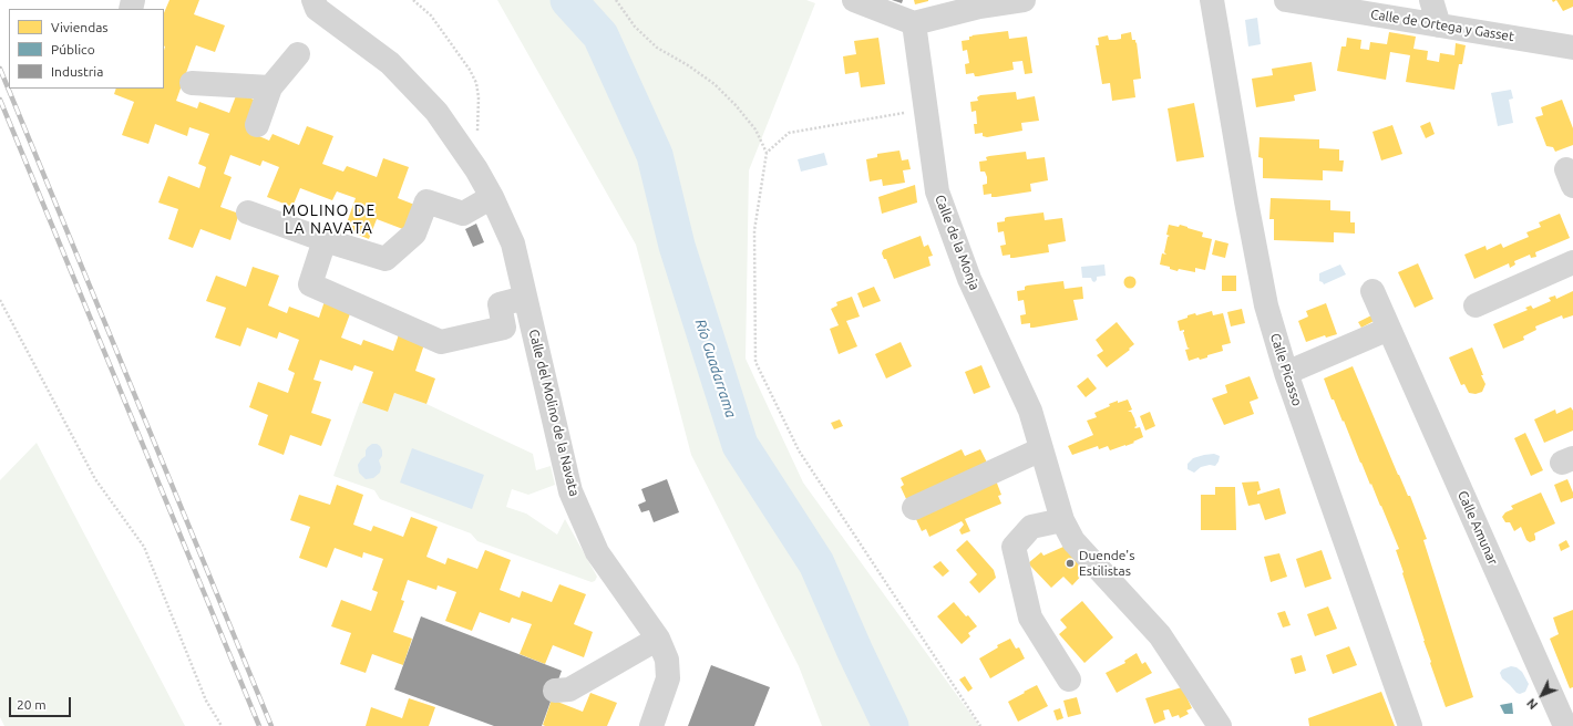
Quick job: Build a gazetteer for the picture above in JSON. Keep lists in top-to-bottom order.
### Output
{
  "streets": {
    "street": [
      "Calle de Ortega y Gasset",
      "Calle de la Monja",
      "Calle Picasso",
      "Calle del Molino de la Navata",
      "Calle Amunar"
    ]
  },
  "districts": ["MOLINO DE LA NAVATA"],
  "water": ["Río Guadarrama"],
  "places": ["Duende's Estilistas"],
  "legend": ["Viviendas", "Público", "Industria"],
  "scale_bar": "20 m",
  "north": "bottom left"
}
